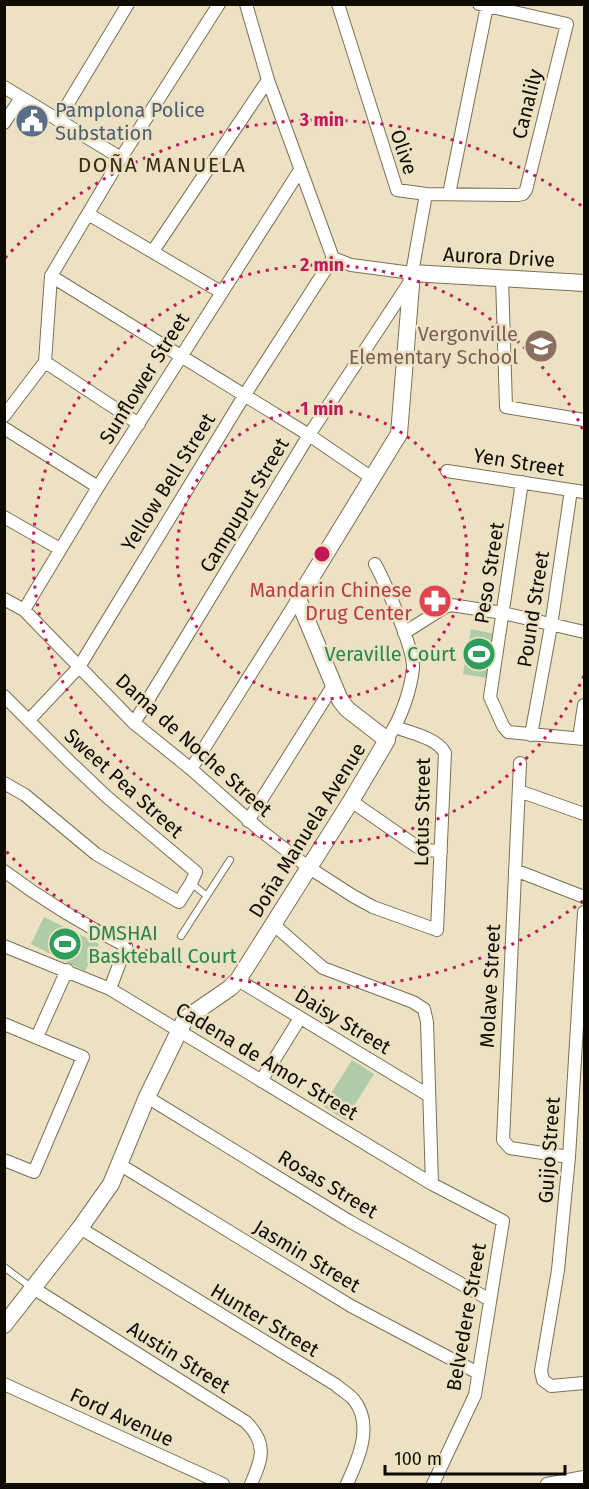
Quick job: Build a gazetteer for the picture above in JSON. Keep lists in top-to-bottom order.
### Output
{
  "streets": {
    "street": [
      "Canalily",
      "Olive",
      "Aurora Drive",
      "Sunflower Street",
      "Yen Street",
      "Yellow Bell Street",
      "Campuput Street",
      "Peso Street",
      "Pound Street",
      "Dama de Noche Street",
      "Sweet Pea Street",
      "Lotus Street",
      "Doña Manuela Avenue",
      "Molave Street",
      "Daisy Street",
      "Cadena de Amor Street",
      "Guijo Street",
      "Rosas Street",
      "Jasmin Street",
      "Belvedere Street",
      "Hunter Street",
      "Austin Street",
      "Ford Avenue"
    ]
  },
  "crossings": [
    ["Canalily", "Olive"],
    ["Aurora Drive", "Campuput Street"],
    ["Sunflower Street", "Dama de Noche Street"],
    ["Yen Street", "Peso Street"],
    ["Yen Street", "Pound Street"],
    ["Yellow Bell Street", "Dama de Noche Street"],
    ["Yellow Bell Street", "Sweet Pea Street"],
    ["Campuput Street", "Dama de Noche Street"],
    ["Peso Street", "Pound Street"],
    ["Dama de Noche Street", "Lotus Street"],
    ["Dama de Noche Street", "Doña Manuela Avenue"],
    ["Lotus Street", "Doña Manuela Avenue"],
    ["Doña Manuela Avenue", "Daisy Street"],
    ["Doña Manuela Avenue", "Cadena de Amor Street"],
    ["Doña Manuela Avenue", "Rosas Street"],
    ["Doña Manuela Avenue", "Jasmin Street"],
    ["Doña Manuela Avenue", "Hunter Street"],
    ["Doña Manuela Avenue", "Austin Street"],
    ["Molave Street", "Guijo Street"],
    ["Cadena de Amor Street", "Belvedere Street"],
    ["Rosas Street", "Belvedere Street"],
    ["Jasmin Street", "Belvedere Street"]
  ],
  "districts": ["DOÑA MANUELA"],
  "places": {
    "public building": ["Pamplona Police Substation"],
    "school or university": ["Vergonville Elementary School"],
    "pharmacy": ["Mandarin Chinese Drug Center"],
    "sports": ["Veraville Court", "DMSHAI Baskteball Court"]
  },
  "scale_bar": "100 m",
  "rings": ["3 min", "2 min", "1 min"]
}
